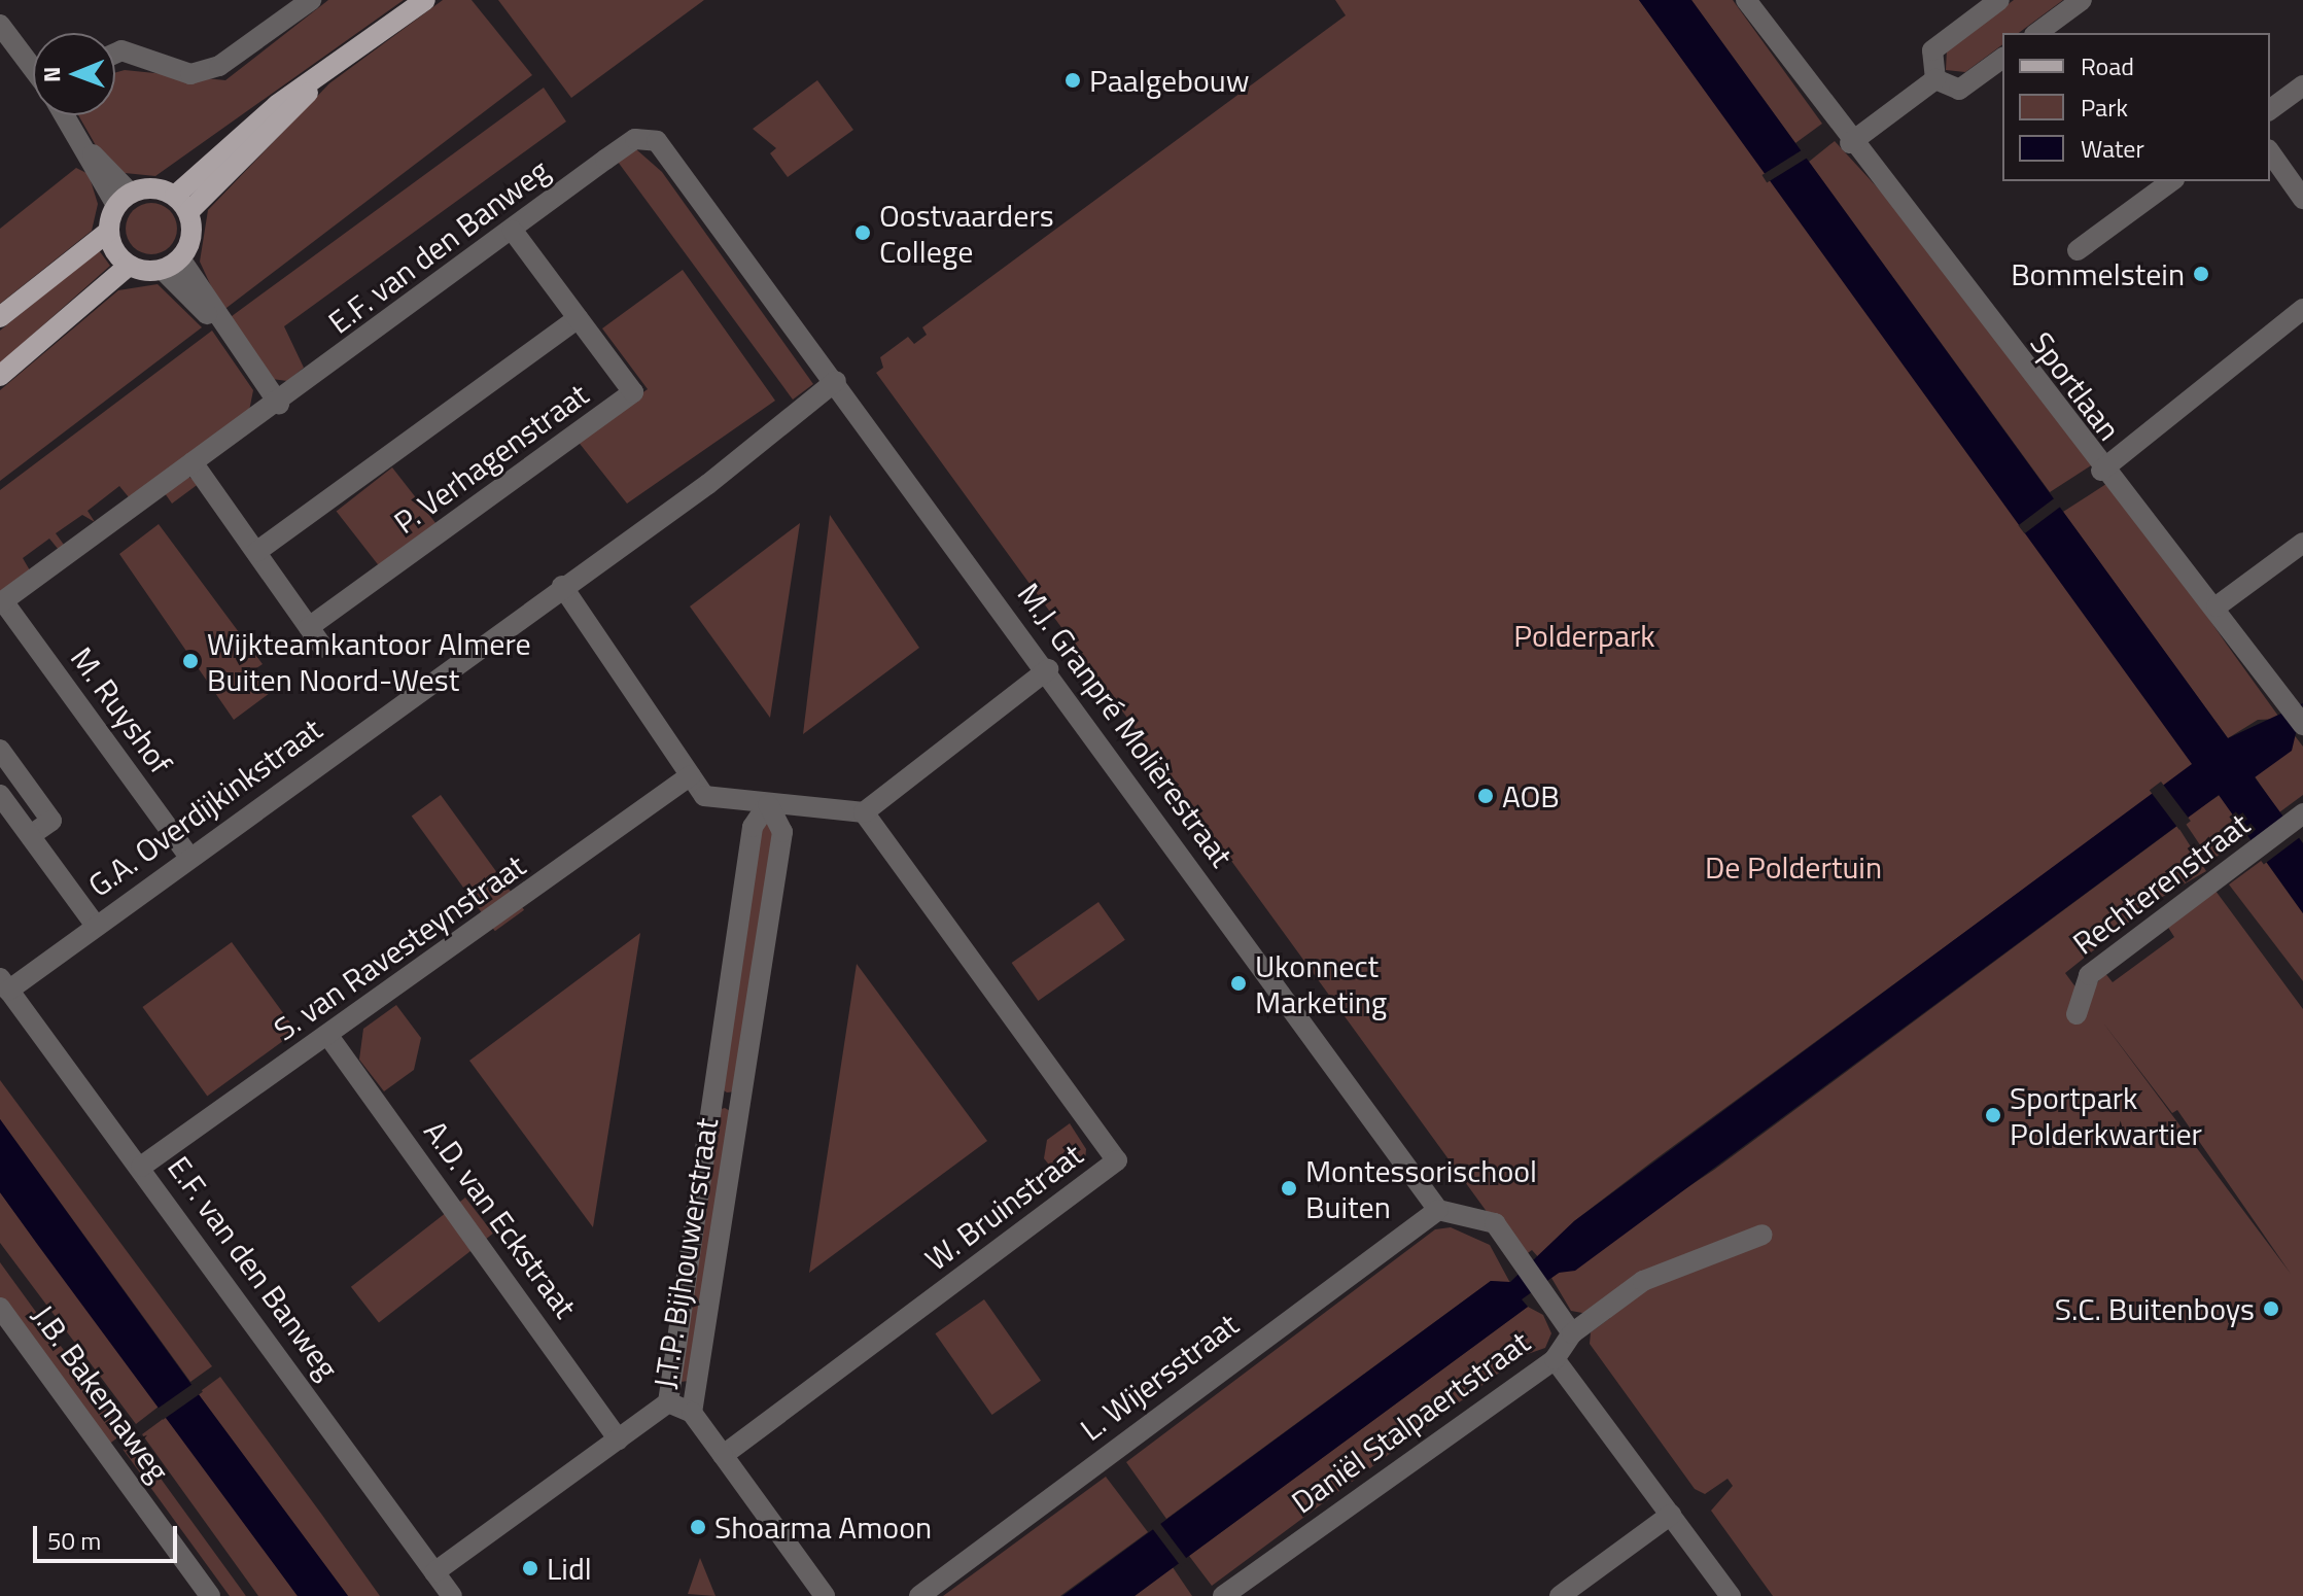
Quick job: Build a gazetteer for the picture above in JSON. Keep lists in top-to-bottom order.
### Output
{
  "streets": {
    "street": [
      "E.F. van den Banweg",
      "Sportlaan",
      "P. Verhagenstraat",
      "M. Ruyshof",
      "M.J. Granpré Molièrestraat",
      "G.A. Overdijkinkstraat",
      "Rechterenstraat",
      "S. van Ravesteynstraat",
      "W. Bruinstraat",
      "A.D. van Eckstraat",
      "J.T.P. Bijhouwerstraat",
      "L. Wijersstraat",
      "J.B. Bakemaweg",
      "Daniël Stalpaertstraat"
    ]
  },
  "crossings": [
    ["E.F. van den Banweg", "P. Verhagenstraat"],
    ["E.F. van den Banweg", "M. Ruyshof"],
    ["E.F. van den Banweg", "M.J. Granpré Molièrestraat"],
    ["E.F. van den Banweg", "G.A. Overdijkinkstraat"],
    ["E.F. van den Banweg", "S. van Ravesteynstraat"],
    ["M. Ruyshof", "G.A. Overdijkinkstraat"],
    ["M.J. Granpré Molièrestraat", "G.A. Overdijkinkstraat"],
    ["M.J. Granpré Molièrestraat", "L. Wijersstraat"],
    ["S. van Ravesteynstraat", "A.D. van Eckstraat"]
  ],
  "parks": ["Polderpark", "De Poldertuin"],
  "places": [
    "Paalgebouw",
    "Oostvaarders College",
    "Bommelstein",
    "Wijkteamkantoor Almere Buiten Noord-West",
    "AOB",
    "Ukonnect Marketing",
    "Sportpark Polderkwartier",
    "Montessorischool Buiten",
    "S.C. Buitenboys",
    "Shoarma Amoon",
    "Lidl"
  ],
  "legend": ["Road", "Park", "Water"],
  "scale_bar": "50 m",
  "north": "left"
}
